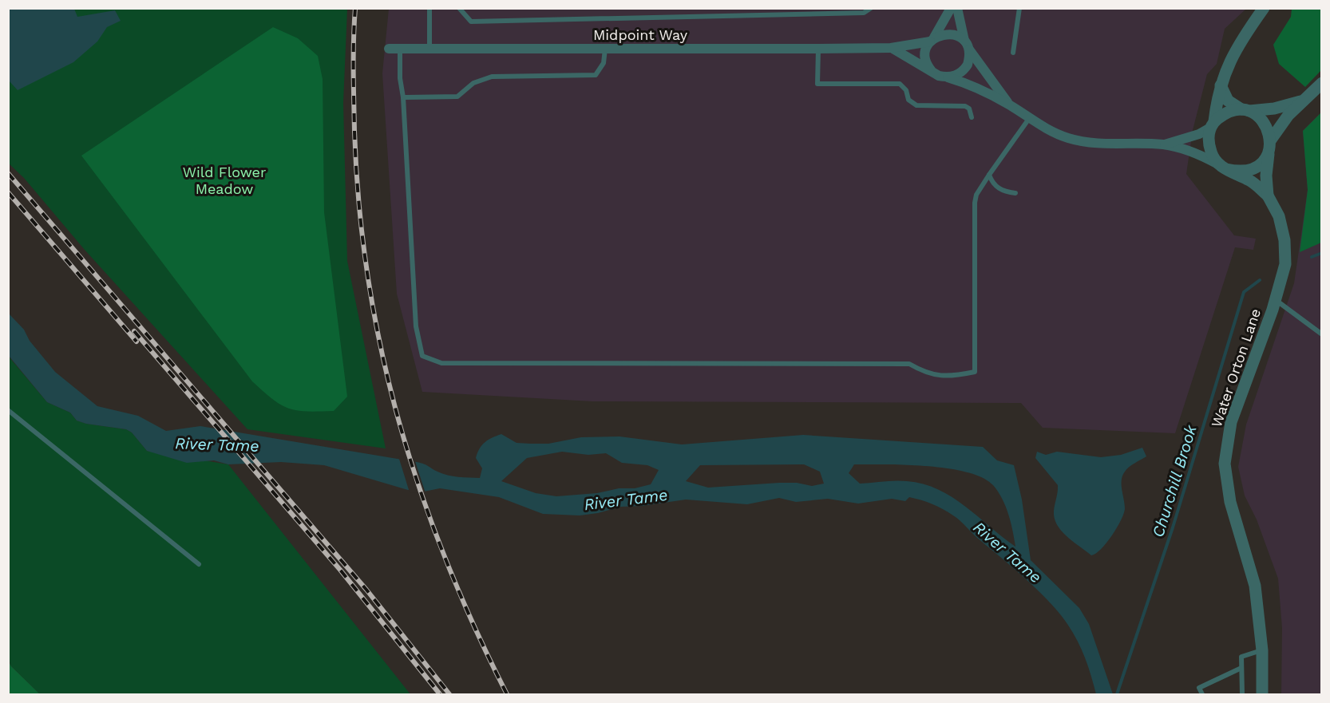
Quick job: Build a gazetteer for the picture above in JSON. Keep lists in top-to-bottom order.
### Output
{
  "streets": {
    "street": ["Midpoint Way", "Water Orton Lane"]
  },
  "water": ["River Tame", "Churchill Brook"],
  "parks": ["Wild Flower Meadow"]
}
